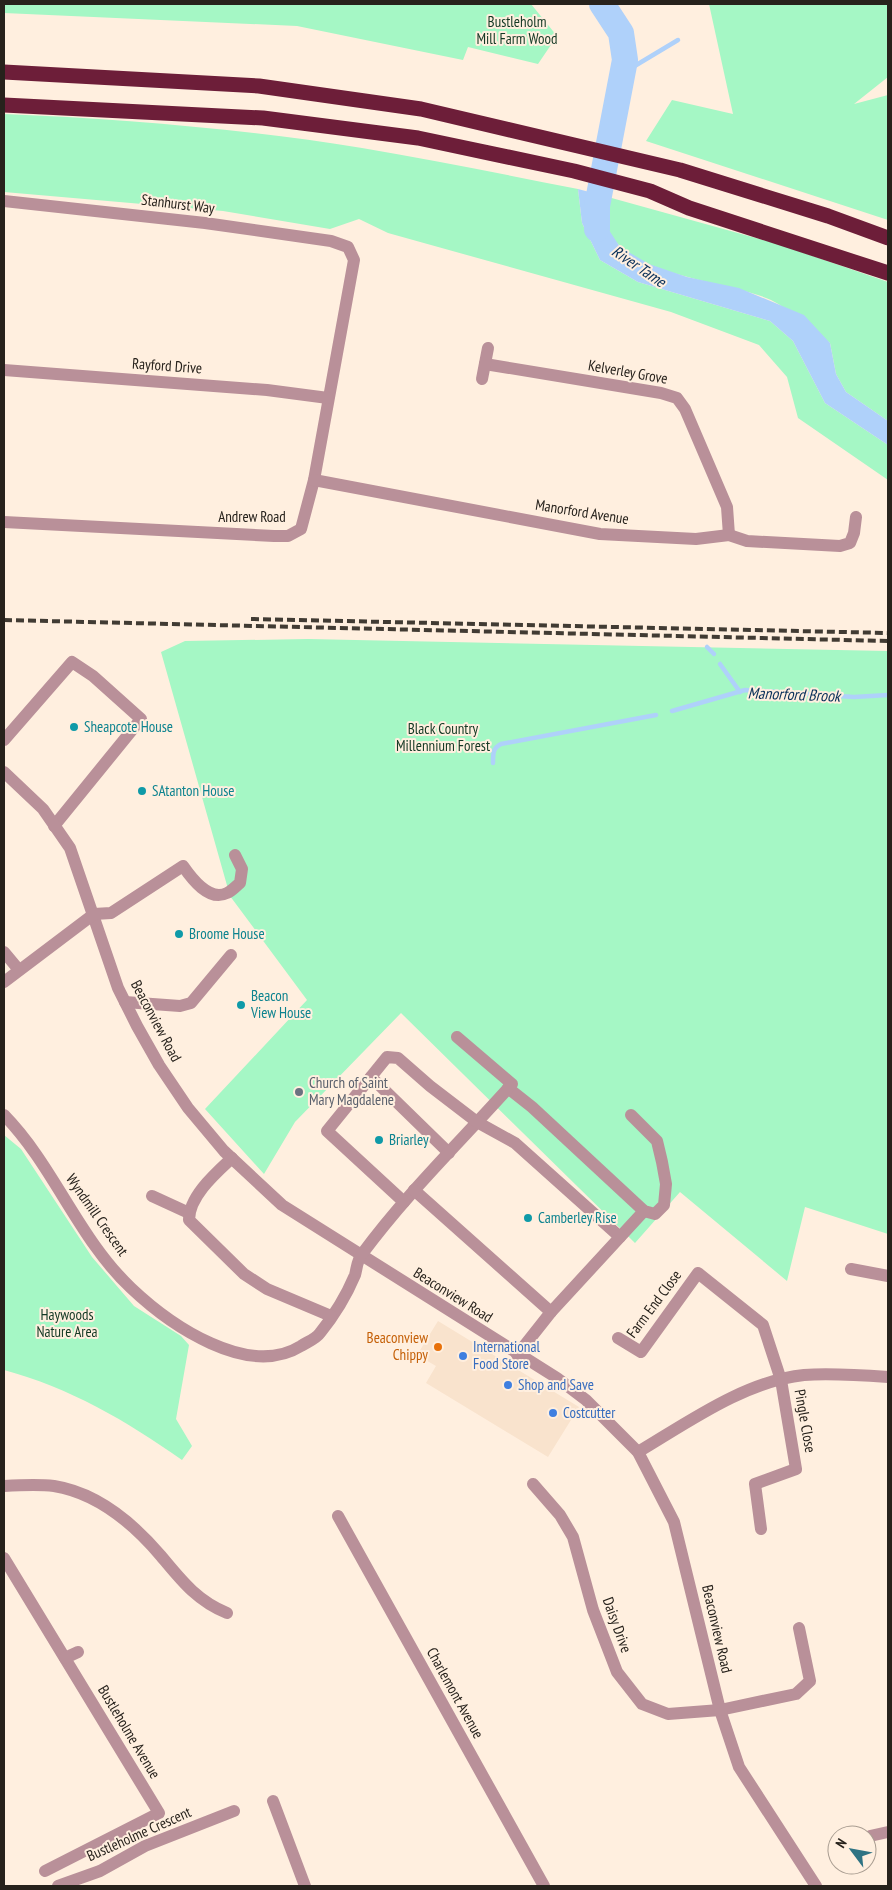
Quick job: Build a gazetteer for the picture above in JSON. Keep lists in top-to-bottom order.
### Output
{
  "streets": {
    "street": [
      "Stanhurst Way",
      "Rayford Drive",
      "Kelverley Grove",
      "Manorford Avenue",
      "Andrew Road",
      "Beaconview Road",
      "Wyndmill Crescent",
      "Farm End Close",
      "Pingle Close",
      "Daisy Drive",
      "Charlemont Avenue",
      "Bustleholme Avenue",
      "Bustleholme Crescent"
    ]
  },
  "crossings": [
    ["Stanhurst Way", "Andrew Road"],
    ["Rayford Drive", "Andrew Road"],
    ["Kelverley Grove", "Manorford Avenue"],
    ["Manorford Avenue", "Andrew Road"],
    ["Beaconview Road", "Wyndmill Crescent"],
    ["Beaconview Road", "Daisy Drive"],
    ["Farm End Close", "Pingle Close"]
  ],
  "water": ["River Tame", "Manorford Brook"],
  "parks": ["Bustleholm Mill Farm Wood", "Black Country Millennium Forest", "Haywoods Nature Area"],
  "places": [
    "Sheapcote House",
    "SAtanton House",
    "Broome House",
    "Beacon View House",
    "Church of Saint Mary Magdalene",
    "Briarley",
    "Camberley Rise",
    "Beaconview Chippy",
    "International Food Store",
    "Shop and Save",
    "Costcutter"
  ],
  "north": "top left"
}
